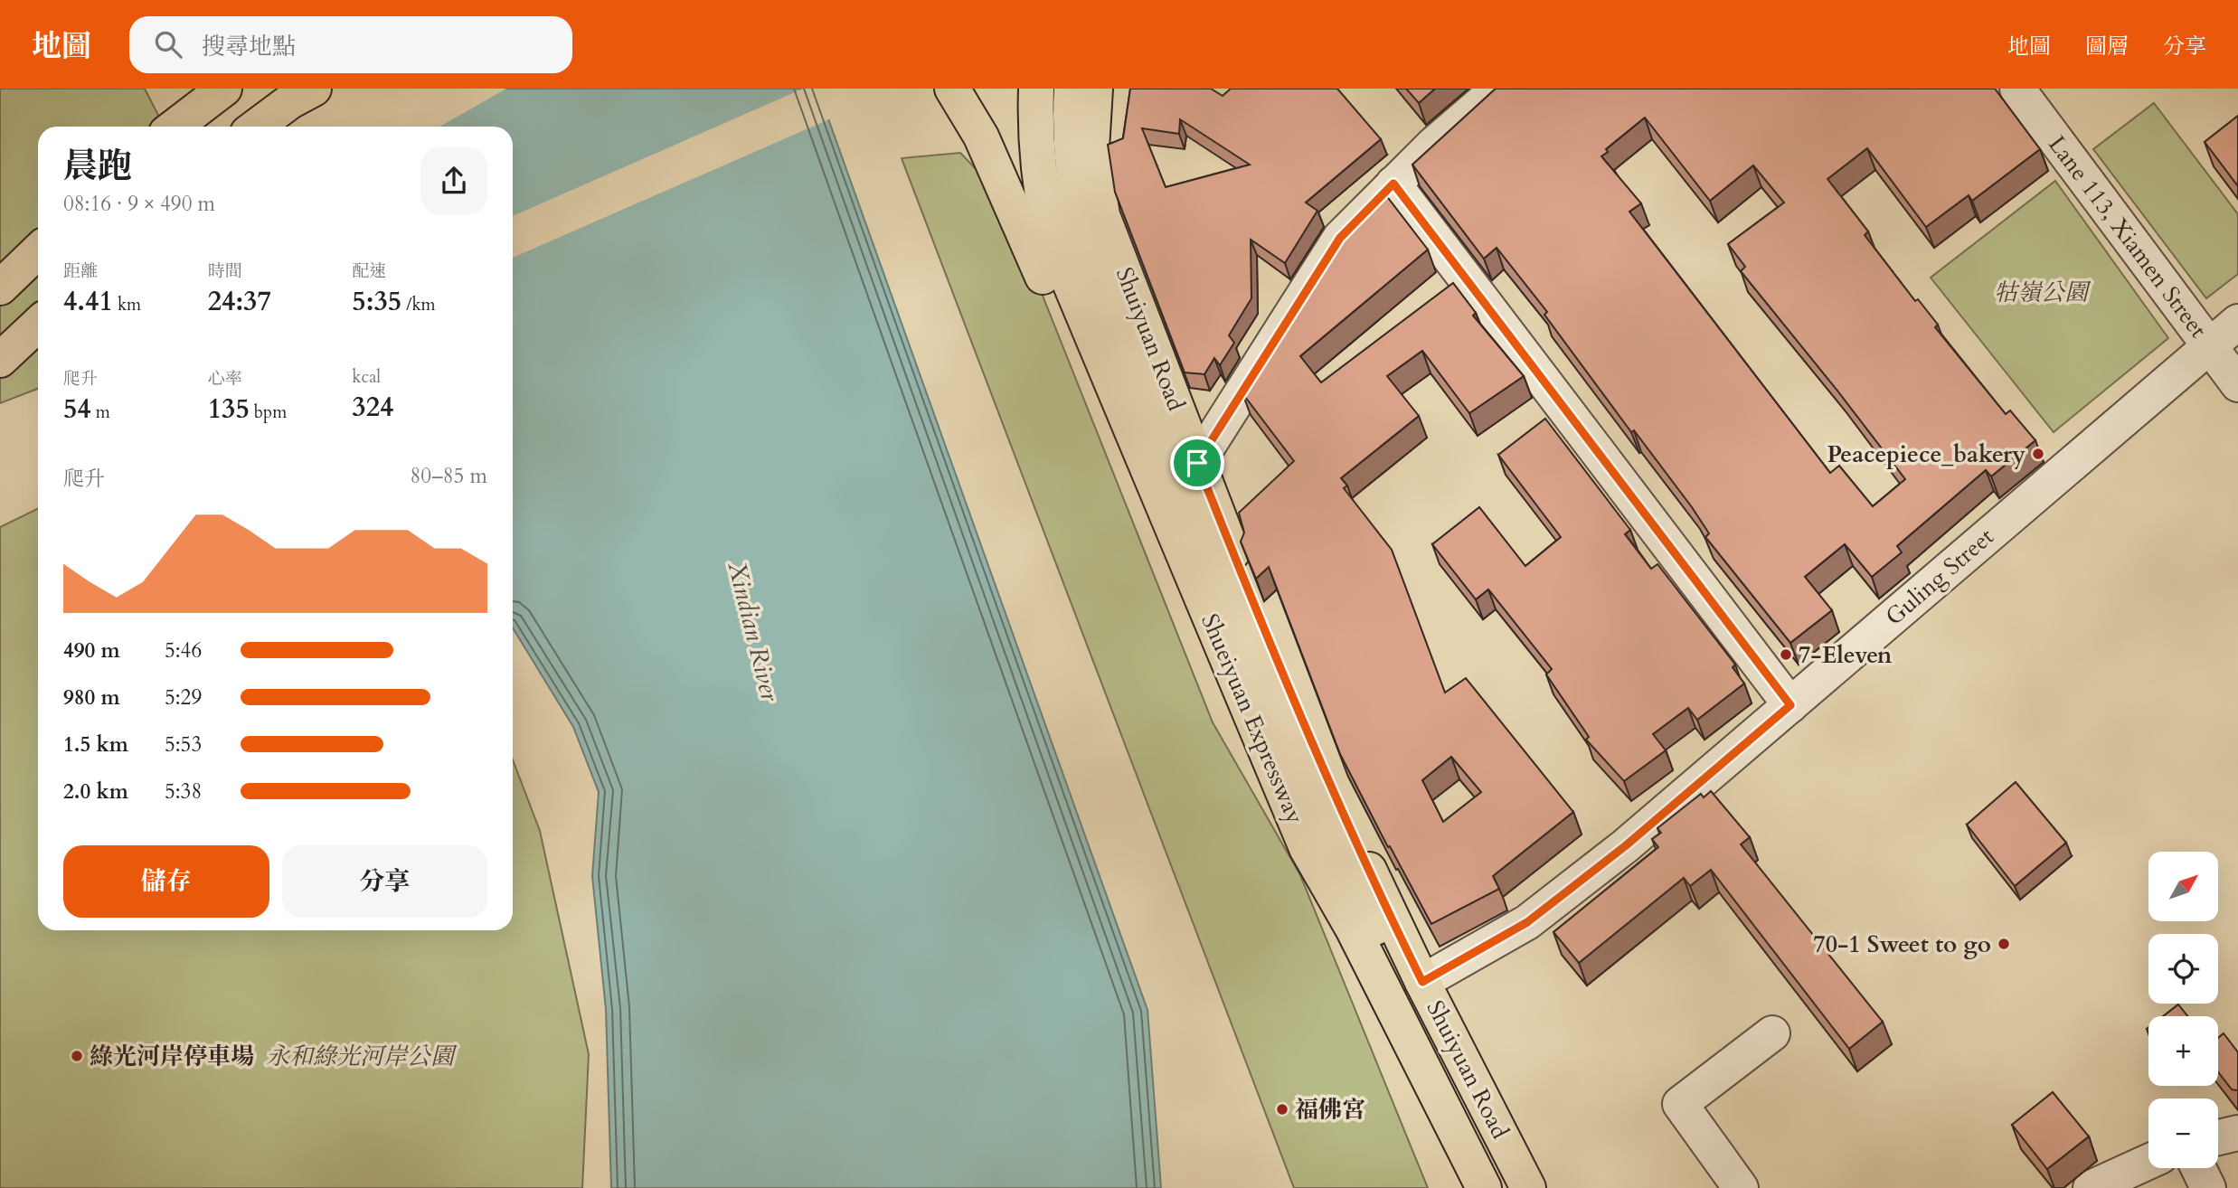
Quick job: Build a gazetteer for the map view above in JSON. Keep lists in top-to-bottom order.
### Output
{
  "streets": {
    "main road": ["Shuiyuan Road", "Shueiyuan Expressway"],
    "street": ["Lane 113, Xiamen Street", "Guling Street"]
  },
  "crossings": [
    ["Lane 113, Xiamen Street", "Guling Street"],
    ["Shuiyuan Road", "Guling Street"]
  ],
  "water": ["Xindian River"],
  "parks": ["牯嶺公園", "永和綠光河岸公園"],
  "places": [
    "Peacepiece_bakery",
    "7-Eleven",
    "70-1 Sweet to go",
    "綠光河岸停車場",
    "福佛宮"
  ],
  "north": "top right",
  "page": {
    "header": "地圖",
    "search": "搜尋地點",
    "nav": ["地圖", "圖層", "分享"],
    "heading": ["晨跑", "08:16 · 9 × 490 m"],
    "stats": [
      ["距離", "4.41 km"],
      ["時間", "24:37"],
      ["配速", "5:35 /km"],
      ["爬升", "54 m"],
      ["心率", "135 bpm"],
      ["kcal", "324"]
    ],
    "chart": ["爬升", "80–85 m"],
    "list": [
      {
        "name": "490 m",
        "note": "5:46"
      },
      {
        "name": "980 m",
        "note": "5:29"
      },
      {
        "name": "1.5 km",
        "note": "5:53"
      },
      {
        "name": "2.0 km",
        "note": "5:38"
      }
    ],
    "buttons": ["儲存", "分享"],
    "map_buttons": ["+", "−"]
  }
}
